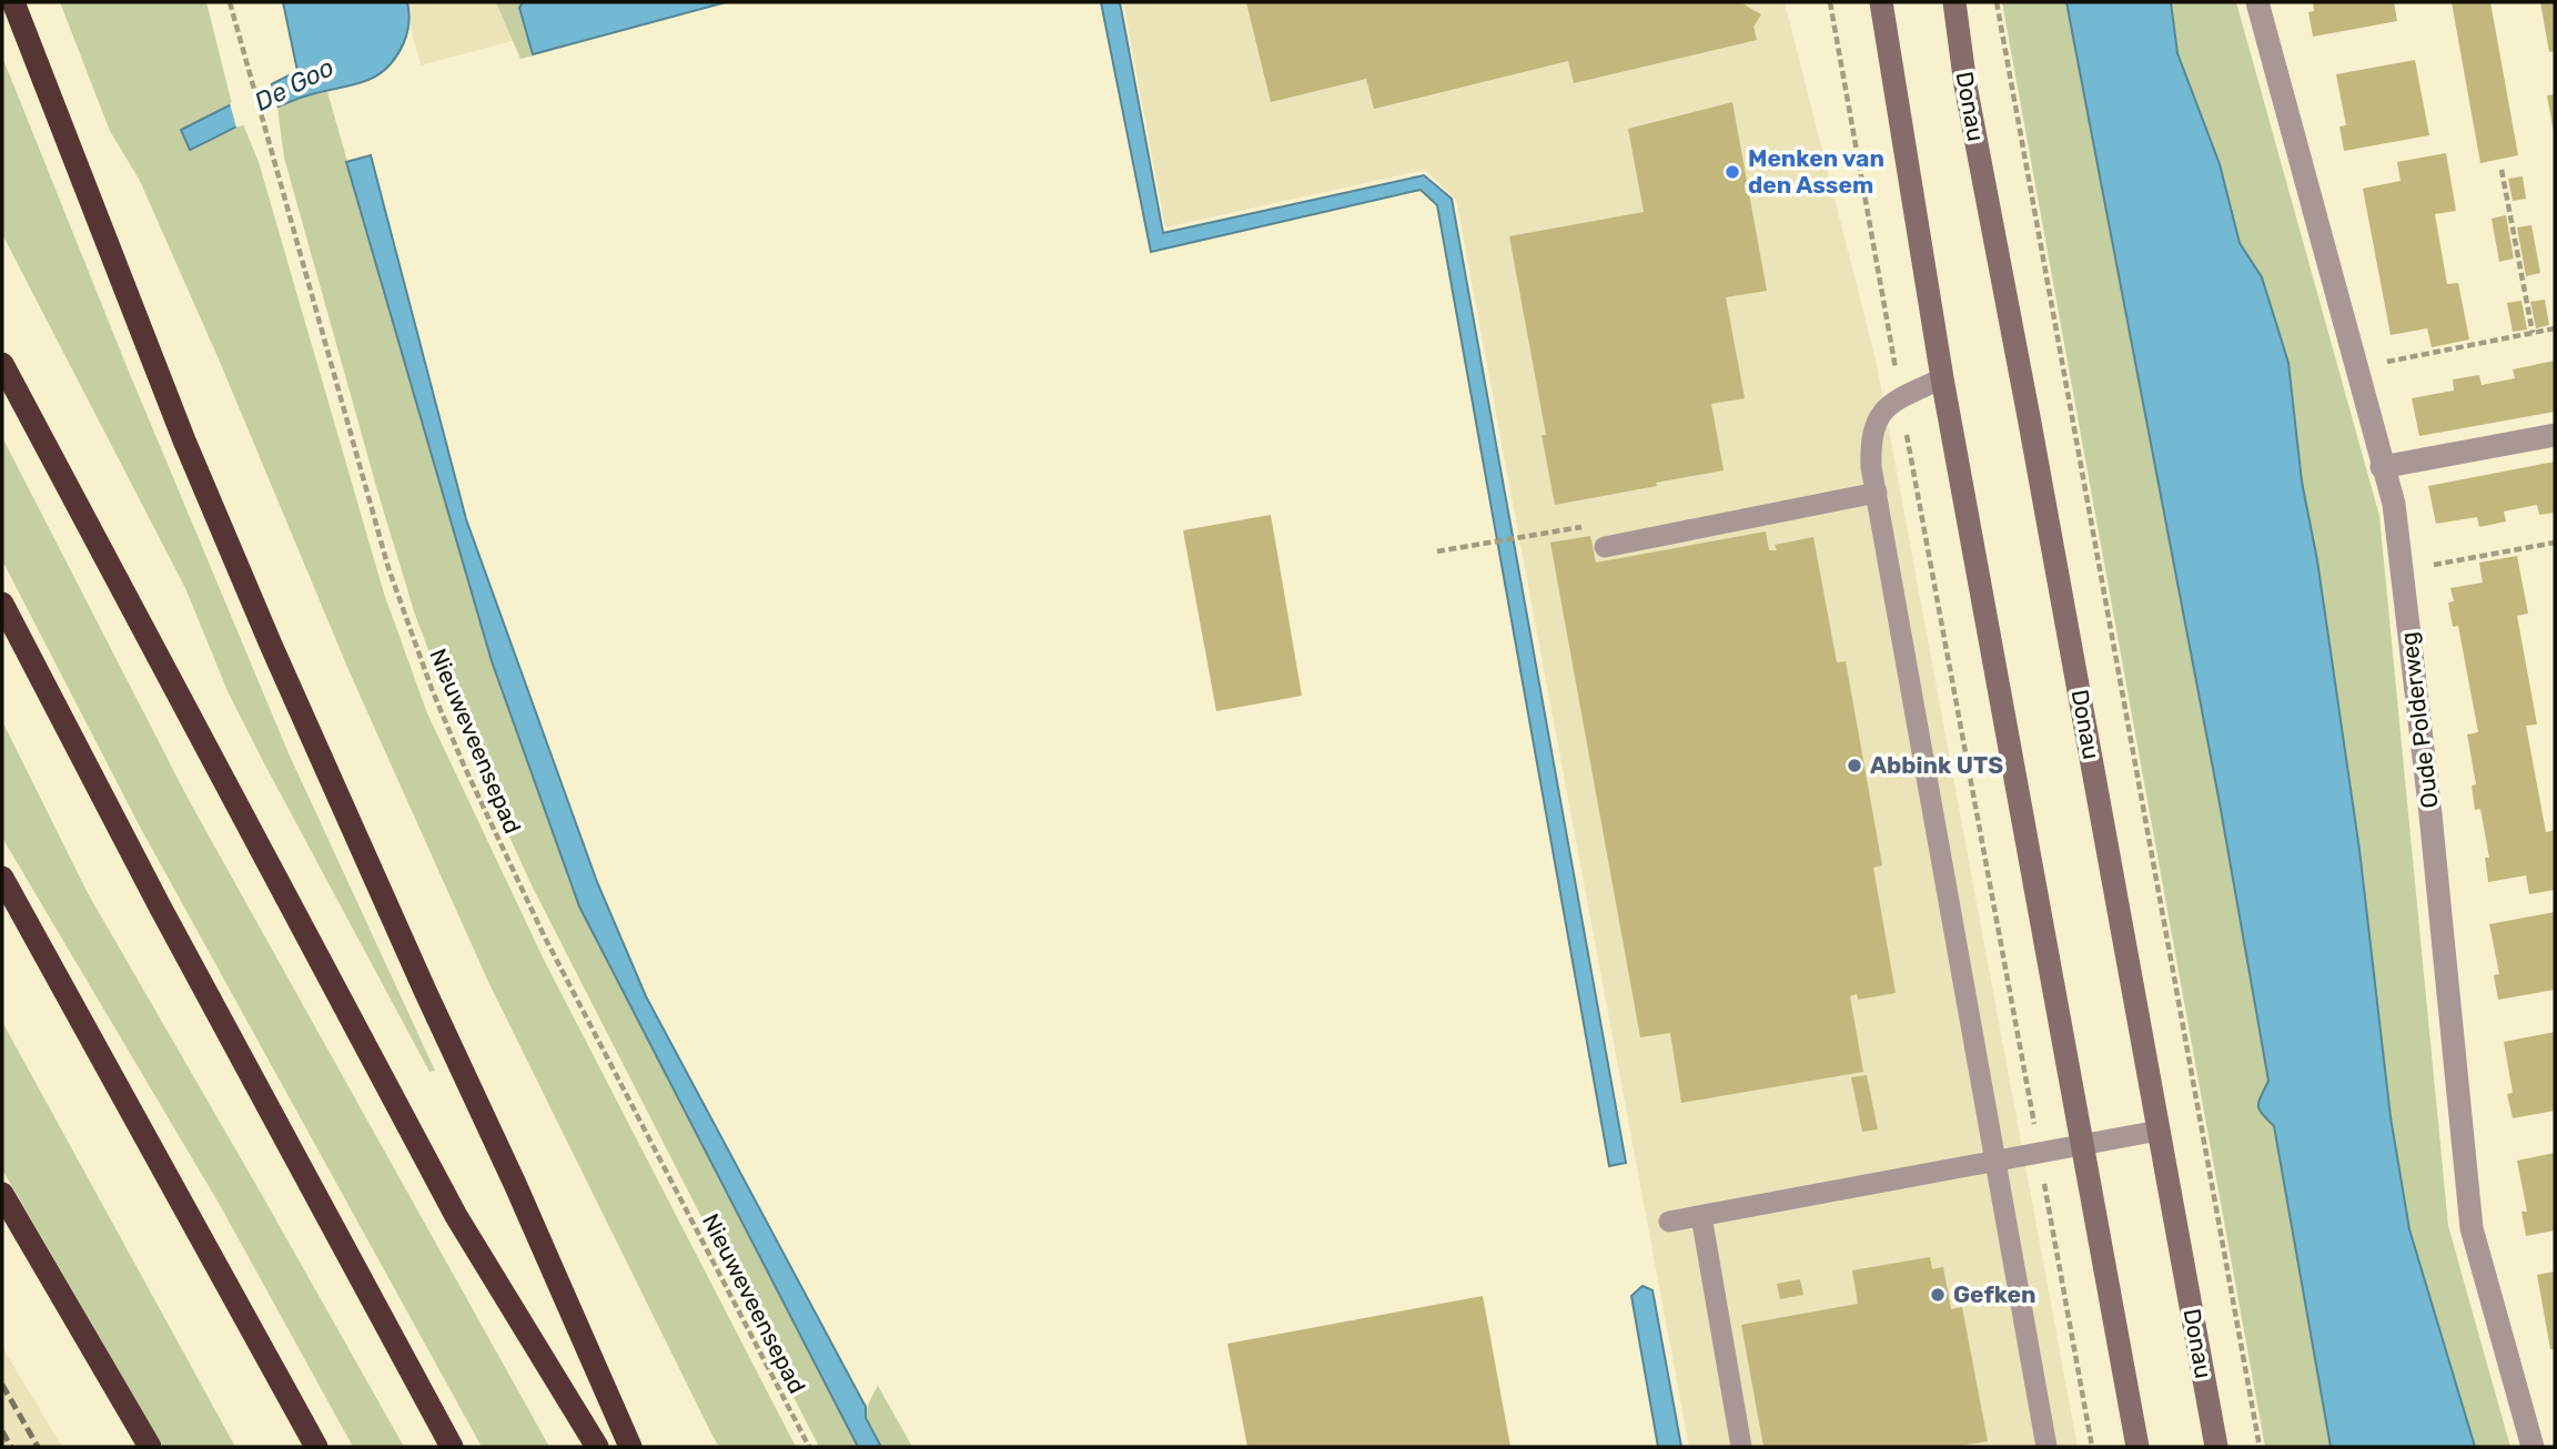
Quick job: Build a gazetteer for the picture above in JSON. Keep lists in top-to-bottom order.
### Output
{
  "streets": {
    "main road": ["Donau"],
    "street": ["Oude Polderweg"],
    "path": ["Nieuweveensepad"]
  },
  "water": ["De Goo"],
  "places": ["Menken van den Assem", "Abbink UTS", "Gefken"]
}
